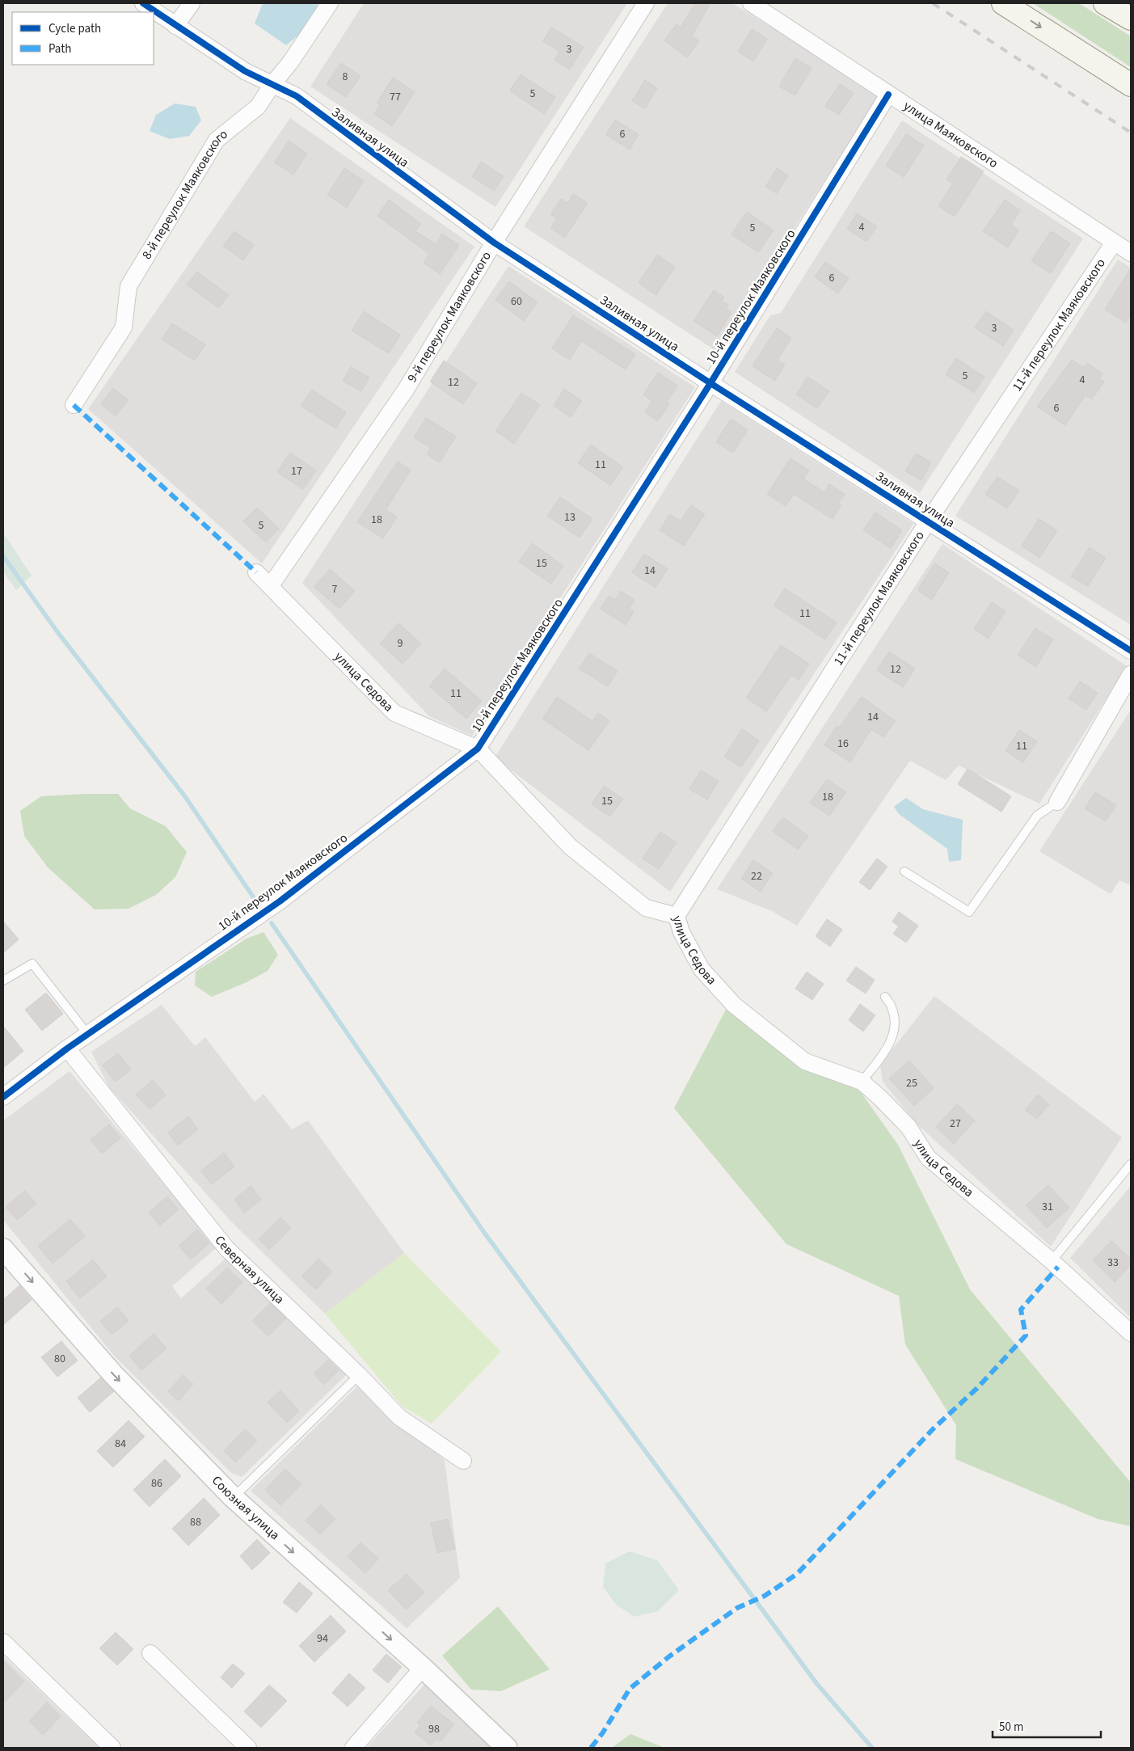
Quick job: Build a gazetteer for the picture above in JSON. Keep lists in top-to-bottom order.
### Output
{
  "streets": {
    "street": [
      "улица Маяковского",
      "Заливная улица",
      "8-й переулок Маяковского",
      "10-й переулок Маяковского",
      "9-й переулок Маяковского",
      "11-й переулок Маяковского",
      "улица Седова",
      "Северная улица",
      "Союзная улица"
    ]
  },
  "crossings": [
    ["улица Маяковского", "10-й переулок Маяковского"],
    ["улица Маяковского", "11-й переулок Маяковского"],
    ["Заливная улица", "8-й переулок Маяковского"],
    ["Заливная улица", "10-й переулок Маяковского"],
    ["Заливная улица", "9-й переулок Маяковского"],
    ["Заливная улица", "11-й переулок Маяковского"],
    ["10-й переулок Маяковского", "улица Седова"],
    ["10-й переулок Маяковского", "Северная улица"],
    ["9-й переулок Маяковского", "улица Седова"],
    ["11-й переулок Маяковского", "улица Седова"]
  ],
  "one_way": ["Союзная улица"],
  "house_numbers": [
    "3",
    "8",
    "5",
    "77",
    "6",
    "4",
    "5",
    "6",
    "60",
    "3",
    "5",
    "4",
    "12",
    "6",
    "11",
    "17",
    "13",
    "18",
    "5",
    "15",
    "14",
    "7",
    "11",
    "9",
    "12",
    "11",
    "14",
    "16",
    "11",
    "18",
    "15",
    "22",
    "25",
    "27",
    "31",
    "33",
    "80",
    "84",
    "86",
    "88",
    "94",
    "98"
  ],
  "legend": ["Cycle path", "Path"],
  "scale_bar": "50 m"
}
